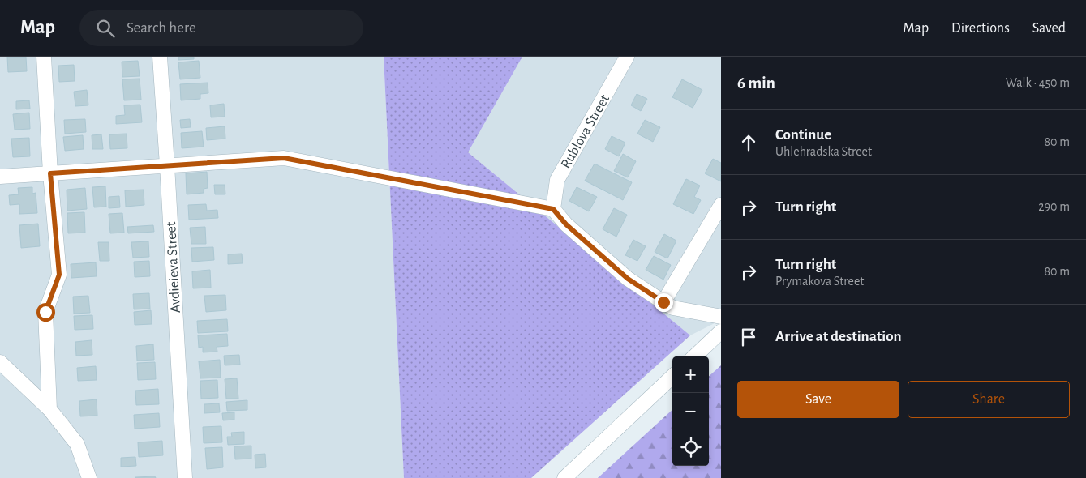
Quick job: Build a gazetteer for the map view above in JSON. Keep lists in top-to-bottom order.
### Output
{
  "streets": {
    "street": ["Rublova Street", "Avdieieva Street"]
  },
  "page": {
    "header": "Map",
    "search": "Search here",
    "nav": ["Map", "Directions", "Saved"],
    "heading": ["6 min", "Walk · 450 m"],
    "list": [
      ["Continue", "Uhlehradska Street", "80 m"],
      ["Turn right", "290 m"],
      ["Turn right", "Prymakova Street", "80 m"],
      "Arrive at destination"
    ],
    "map_buttons": ["+", "−"],
    "buttons": ["Save", "Share"]
  }
}
